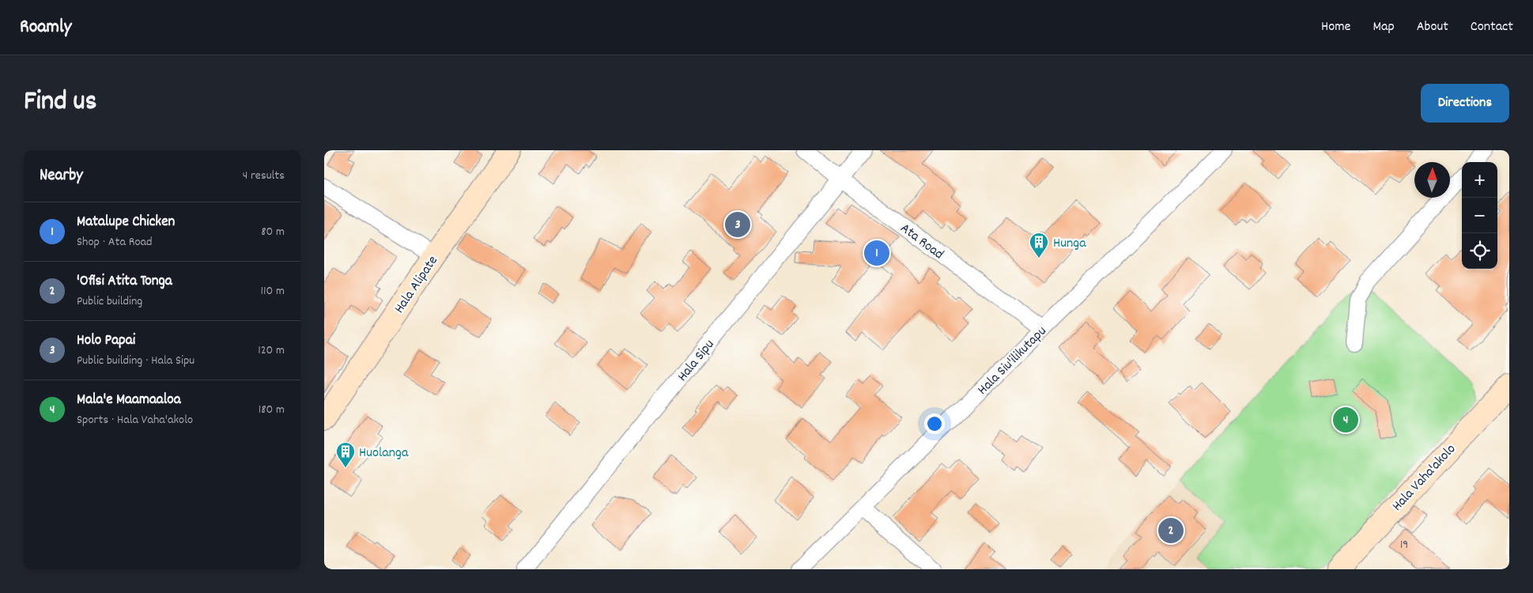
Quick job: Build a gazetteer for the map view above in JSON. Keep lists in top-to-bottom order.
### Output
{
  "streets": {
    "street": [
      "Ata Road",
      "Hala Alipate",
      "Hala Sipu",
      "Hala Siu'ilikutapu",
      "Hala Vaha'akolo"
    ]
  },
  "crossings": [
    ["Ata Road", "Hala Sipu"],
    ["Ata Road", "Hala Siu'ilikutapu"]
  ],
  "places": {
    "building": ["Hunga", "Huolanga"]
  },
  "house_numbers": ["19"],
  "north": "top",
  "page": {
    "header": "Roamly",
    "nav": [
      "Home",
      "Map",
      "About",
      "Contact"
    ],
    "title": "Find us",
    "buttons": "Directions",
    "heading": ["Nearby", "4 results"],
    "map_buttons": ["+", "−"],
    "list": [
      {
        "mark": "1",
        "name": "Matalupe Chicken",
        "note": "Shop · Ata Road",
        "value": "80 m"
      },
      {
        "mark": "2",
        "name": "'Ofisi Atita Tonga",
        "note": "Public building",
        "value": "110 m"
      },
      {
        "mark": "3",
        "name": "Holo Papai",
        "note": "Public building · Hala Sipu",
        "value": "120 m"
      },
      {
        "mark": "4",
        "name": "Mala'e Maamaaloa",
        "note": "Sports · Hala Vaha'akolo",
        "value": "180 m"
      }
    ],
    "pins": [
      "3",
      "1",
      "4",
      "2"
    ]
  }
}
